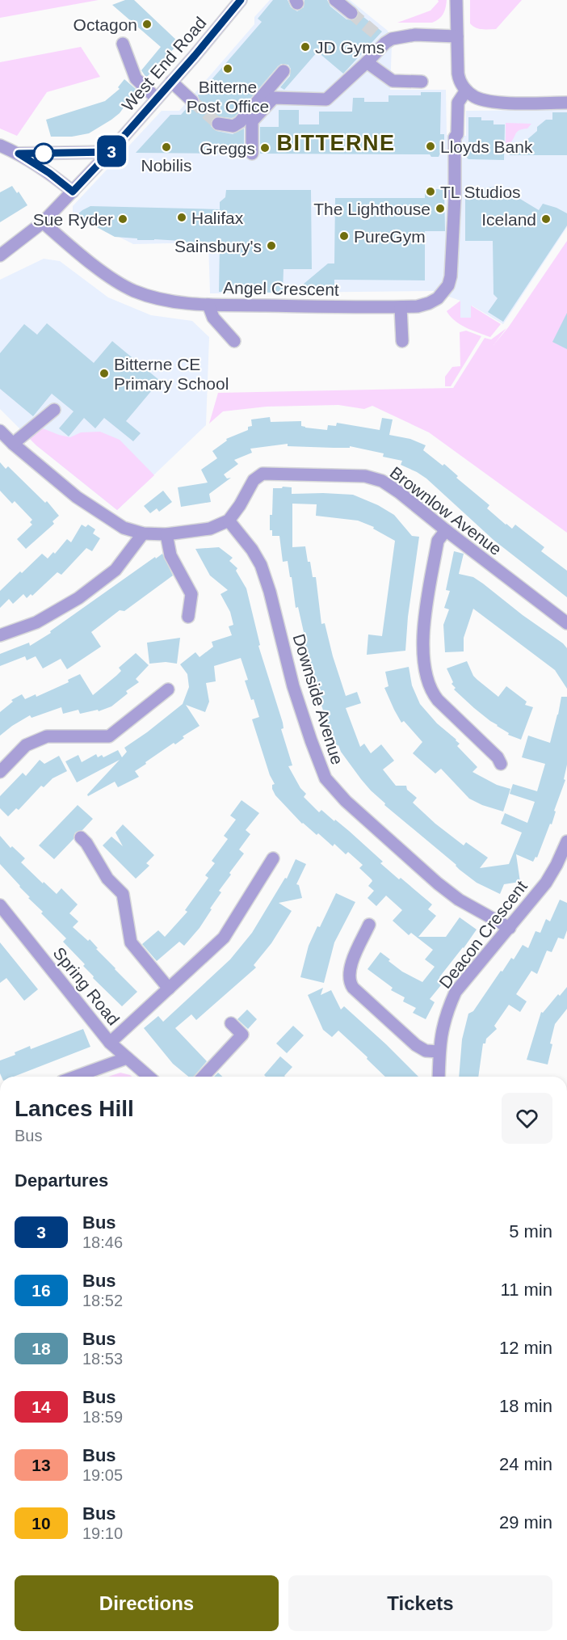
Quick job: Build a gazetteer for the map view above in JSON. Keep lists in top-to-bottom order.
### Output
{
  "streets": {
    "street": [
      "West End Road",
      "Angel Crescent",
      "Brownlow Avenue",
      "Downside Avenue",
      "Deacon Crescent",
      "Spring Road"
    ]
  },
  "crossings": [
    ["West End Road", "Angel Crescent"],
    ["Brownlow Avenue", "Downside Avenue"],
    ["Downside Avenue", "Deacon Crescent"]
  ],
  "districts": ["BITTERNE"],
  "places": [
    "Octagon",
    "JD Gyms",
    "Bitterne Post Office",
    "Lloyds Bank",
    "Nobilis",
    "Greggs",
    "TL Studios",
    "The Lighthouse",
    "Halifax",
    "Sue Ryder",
    "Iceland",
    "PureGym",
    "Sainsbury's",
    "Bitterne CE Primary School"
  ],
  "lines": ["bus line 3"],
  "page": {
    "on_map": "3",
    "heading": [
      ["Lances Hill", "Bus"],
      "Departures"
    ],
    "list": [
      {
        "mark": "3",
        "name": "Bus",
        "note": "18:46",
        "value": "5 min"
      },
      {
        "mark": "16",
        "name": "Bus",
        "note": "18:52",
        "value": "11 min"
      },
      {
        "mark": "18",
        "name": "Bus",
        "note": "18:53",
        "value": "12 min"
      },
      {
        "mark": "14",
        "name": "Bus",
        "note": "18:59",
        "value": "18 min"
      },
      {
        "mark": "13",
        "name": "Bus",
        "note": "19:05",
        "value": "24 min"
      },
      {
        "mark": "10",
        "name": "Bus",
        "note": "19:10",
        "value": "29 min"
      }
    ],
    "buttons": ["Directions", "Tickets"]
  }
}
